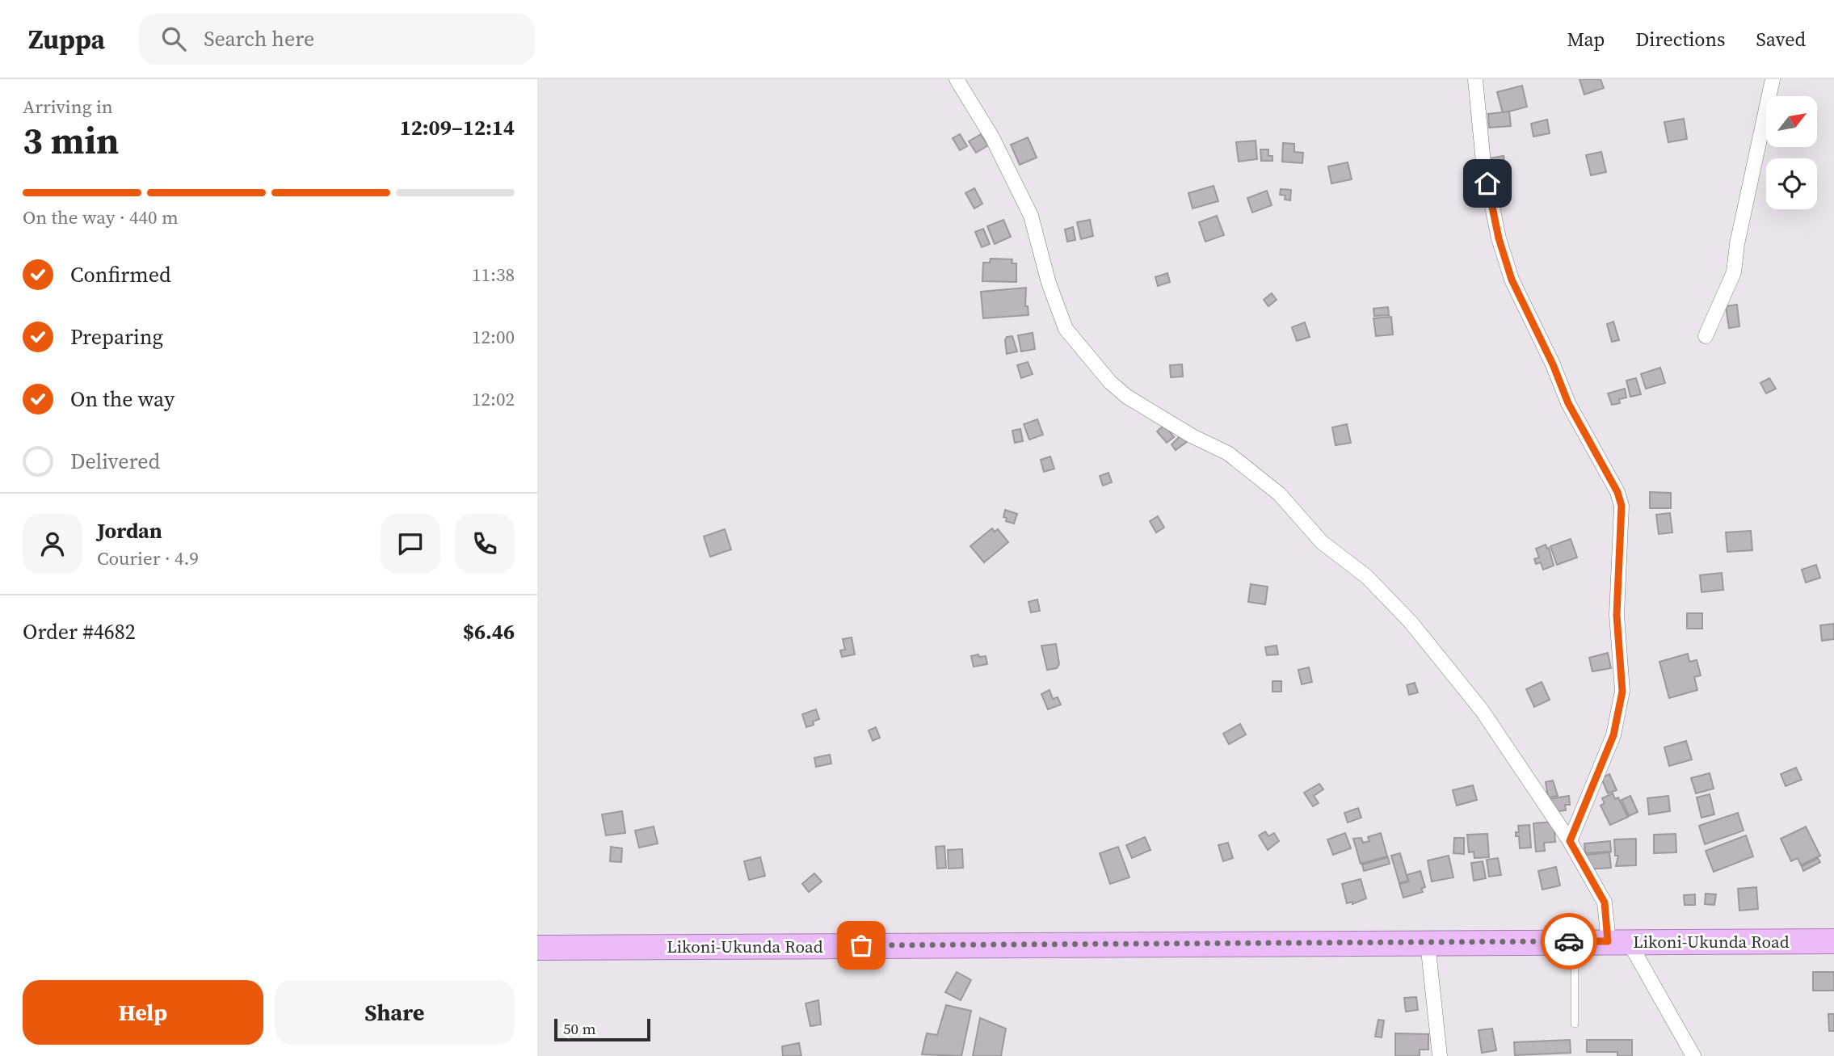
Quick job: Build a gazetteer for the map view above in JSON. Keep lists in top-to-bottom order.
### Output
{
  "streets": {
    "highway": ["Likoni-Ukunda Road"]
  },
  "scale_bar": "50 m",
  "north": "top right",
  "page": {
    "header": "Zuppa",
    "search": "Search here",
    "nav": ["Map", "Directions", "Saved"],
    "heading": ["3 min", "Arriving in", "12:09–12:14"],
    "panel": [
      "Jordan",
      "Courier · 4.9",
      "Order #4682",
      "$6.46"
    ],
    "bar": "On the way · 440 m",
    "list": [
      ["Confirmed", "11:38"],
      ["Preparing", "12:00"],
      ["On the way", "12:02"],
      "Delivered"
    ],
    "buttons": ["Help", "Share"],
    "scale": "50 m"
  }
}
